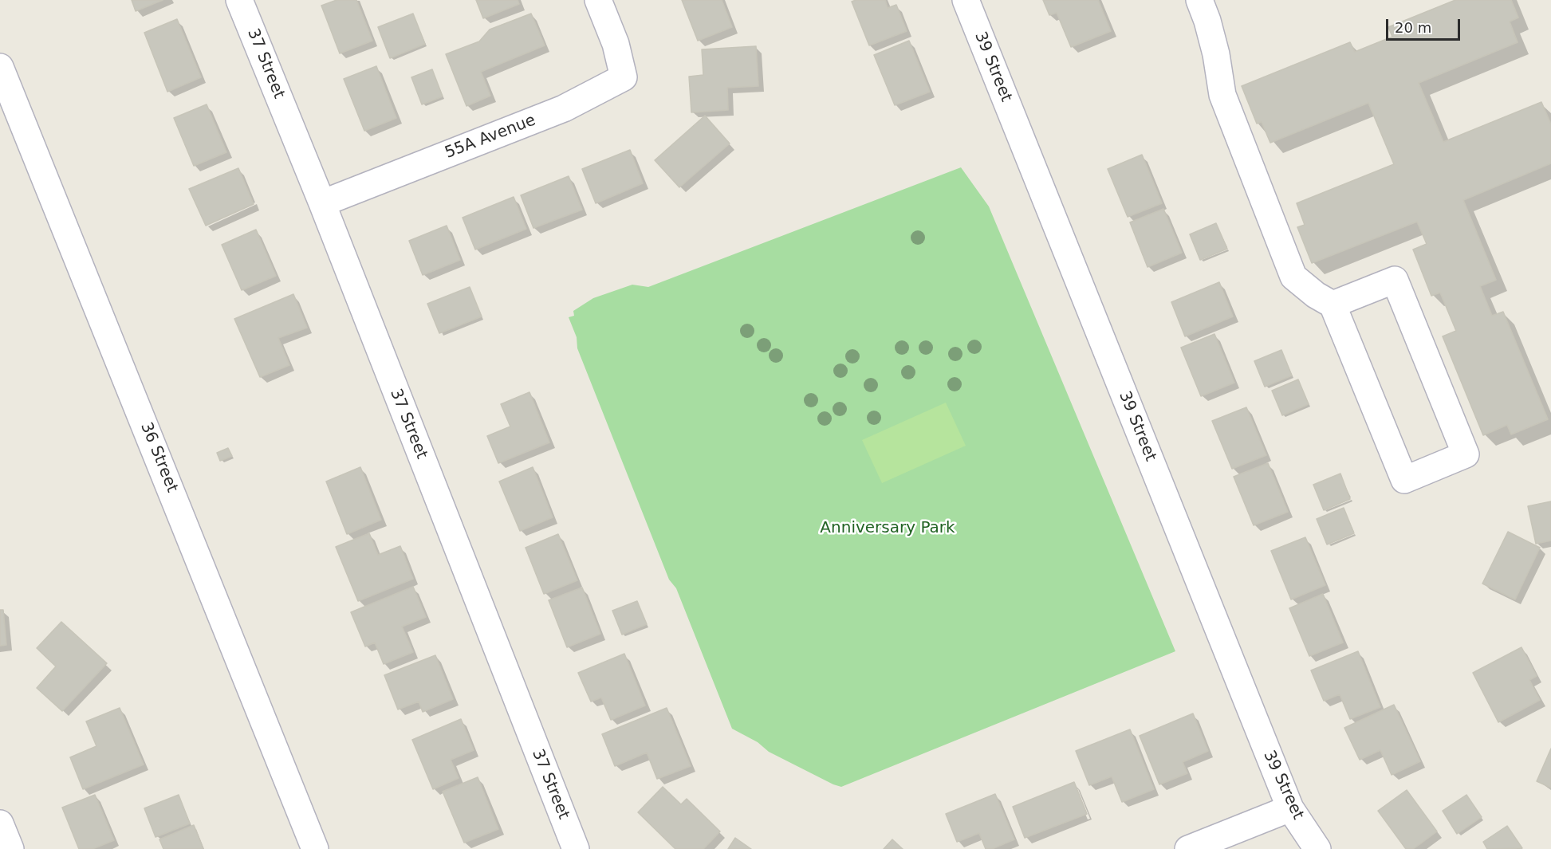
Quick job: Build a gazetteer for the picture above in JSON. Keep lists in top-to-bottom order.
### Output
{
  "streets": {
    "street": [
      "37 Street",
      "39 Street",
      "55A Avenue",
      "36 Street"
    ]
  },
  "crossings": [
    ["37 Street", "55A Avenue"]
  ],
  "parks": ["Anniversary Park"],
  "scale_bar": "20 m"
}
